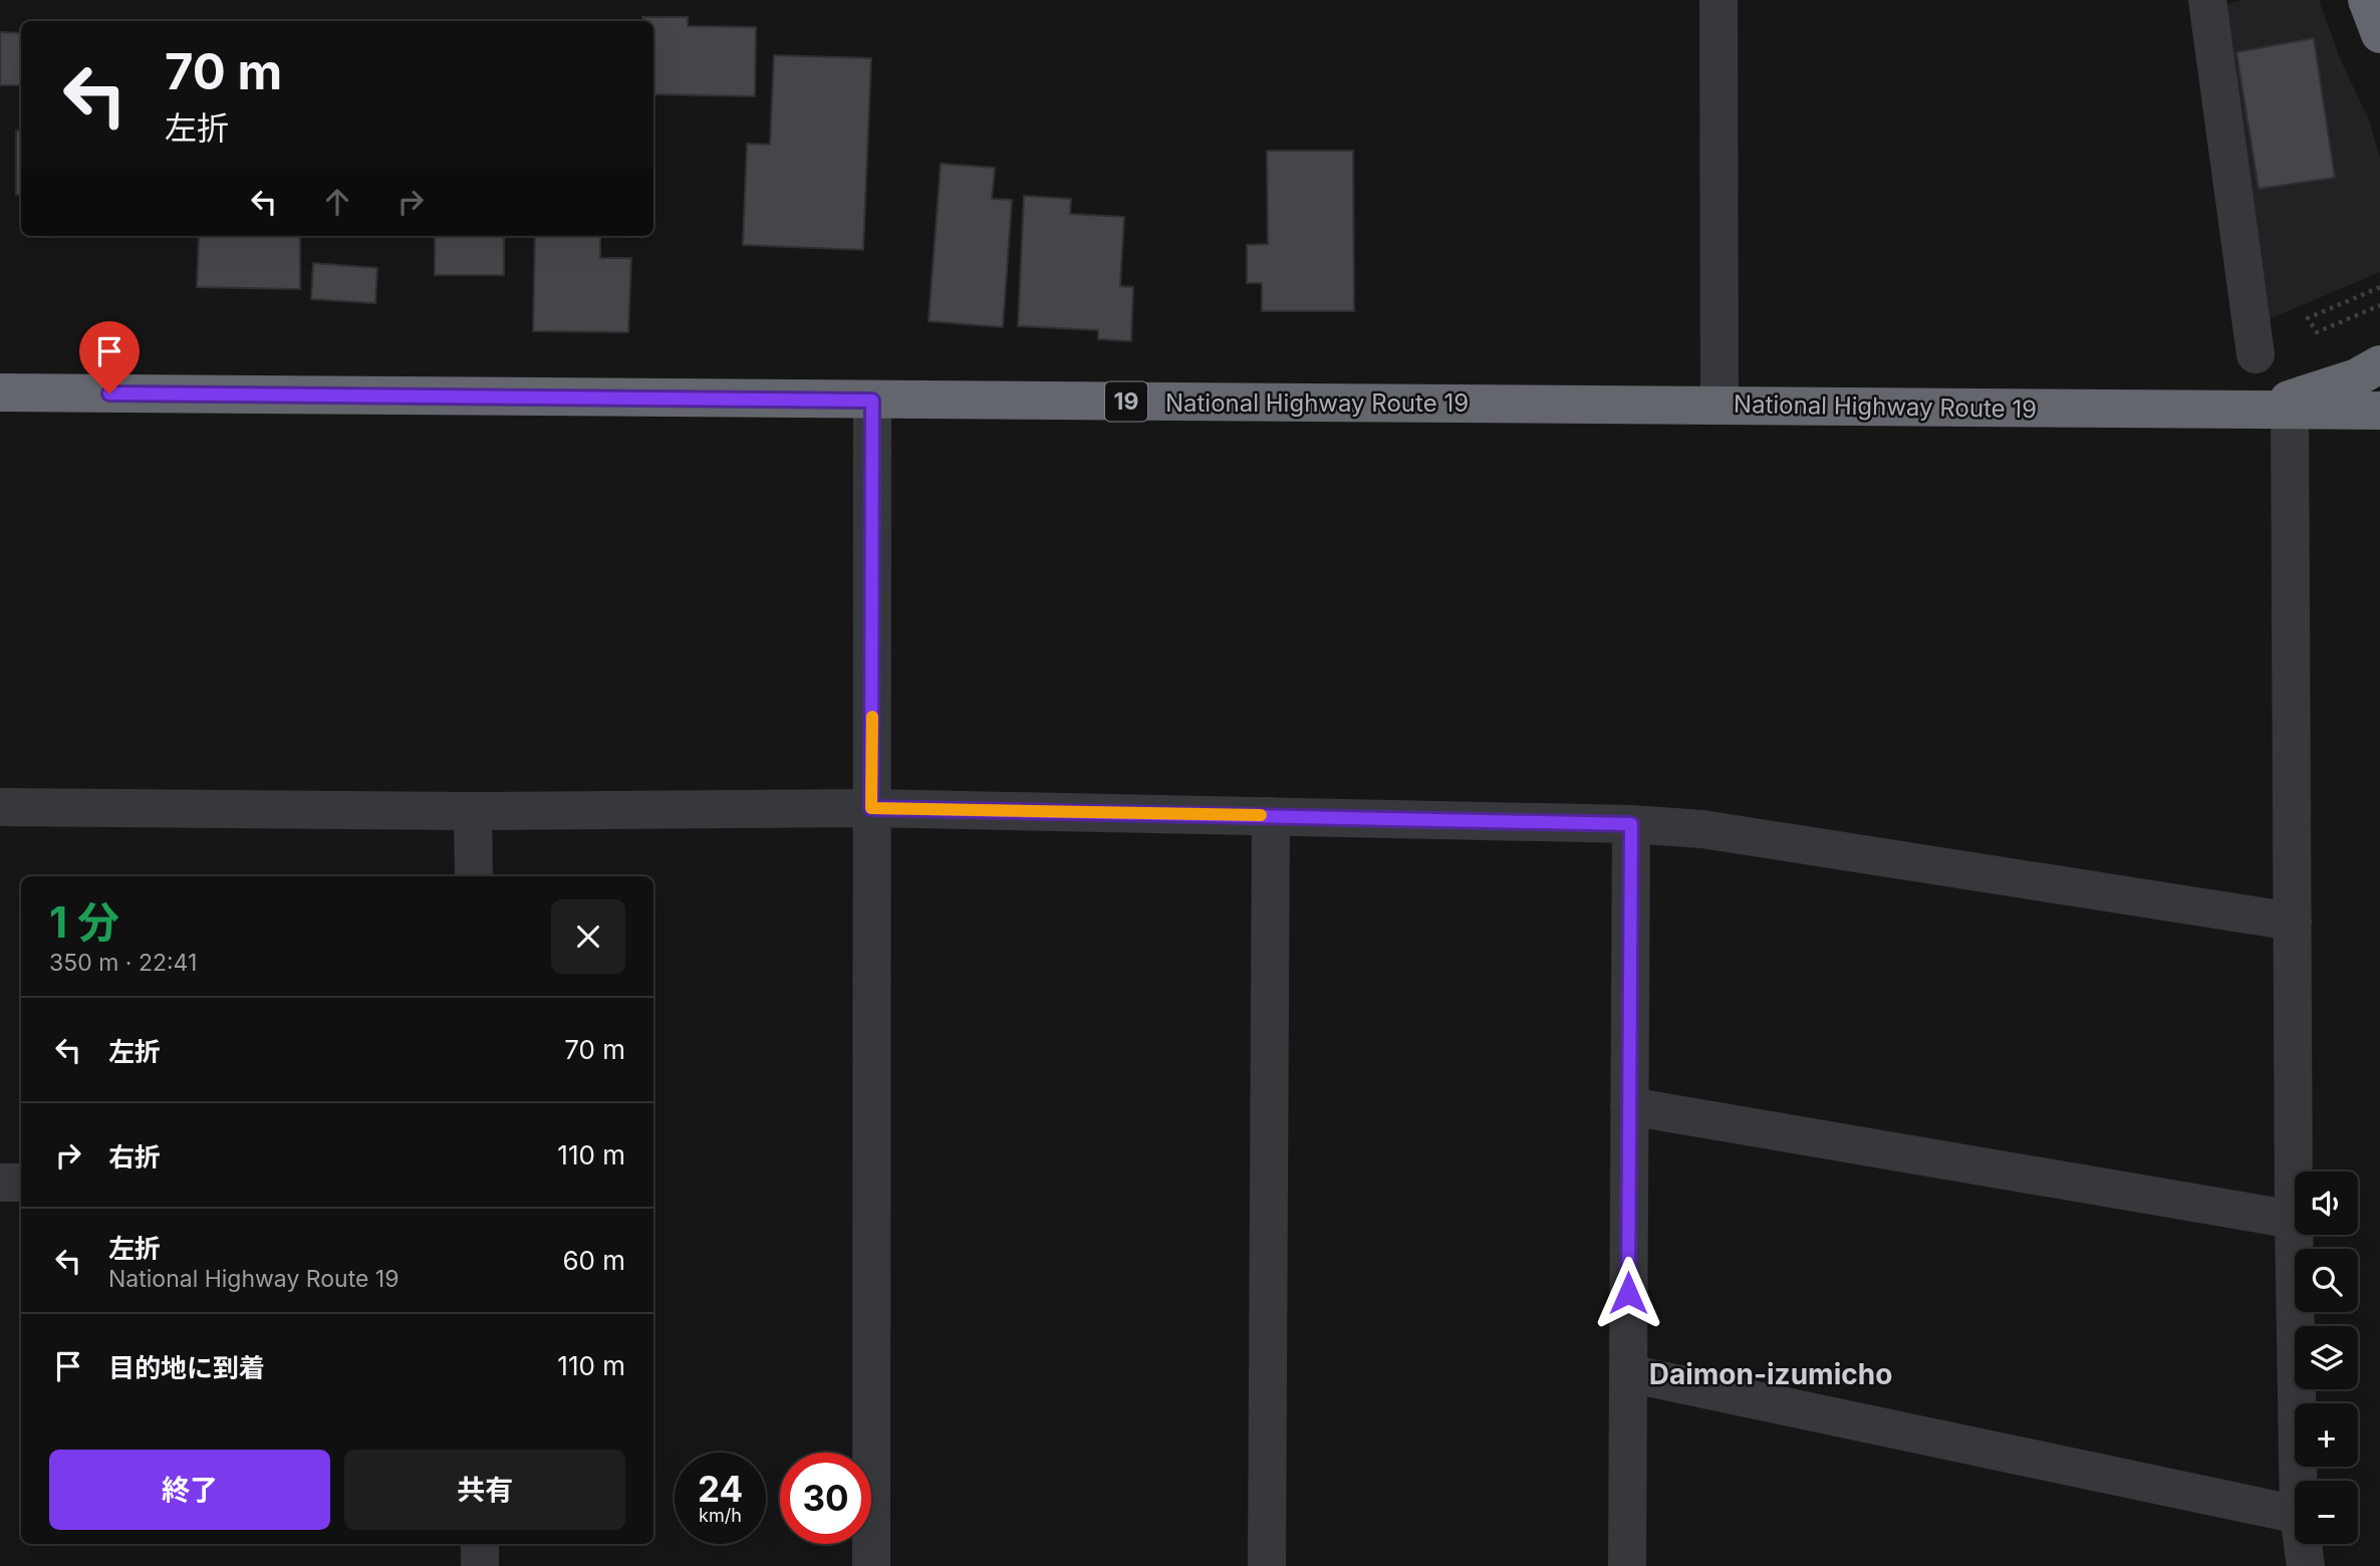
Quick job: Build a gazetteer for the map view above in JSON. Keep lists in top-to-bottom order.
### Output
{
  "streets": {
    "highway": ["19", "National Highway Route 19"]
  },
  "districts": ["Daimon-izumicho"],
  "page": {
    "turn": ["70 m", "左折"],
    "heading": ["1 分", "350 m · 22:41"],
    "list": [
      {
        "name": "左折",
        "value": "70 m"
      },
      {
        "name": "右折",
        "value": "110 m"
      },
      {
        "name": "左折",
        "note": "National Highway Route 19",
        "value": "60 m"
      },
      {
        "name": "目的地に到着",
        "value": "110 m"
      }
    ],
    "map_buttons": ["+", "−"],
    "buttons": ["終了", "共有"],
    "speed": "24 km/h",
    "limit": "30"
  }
}
